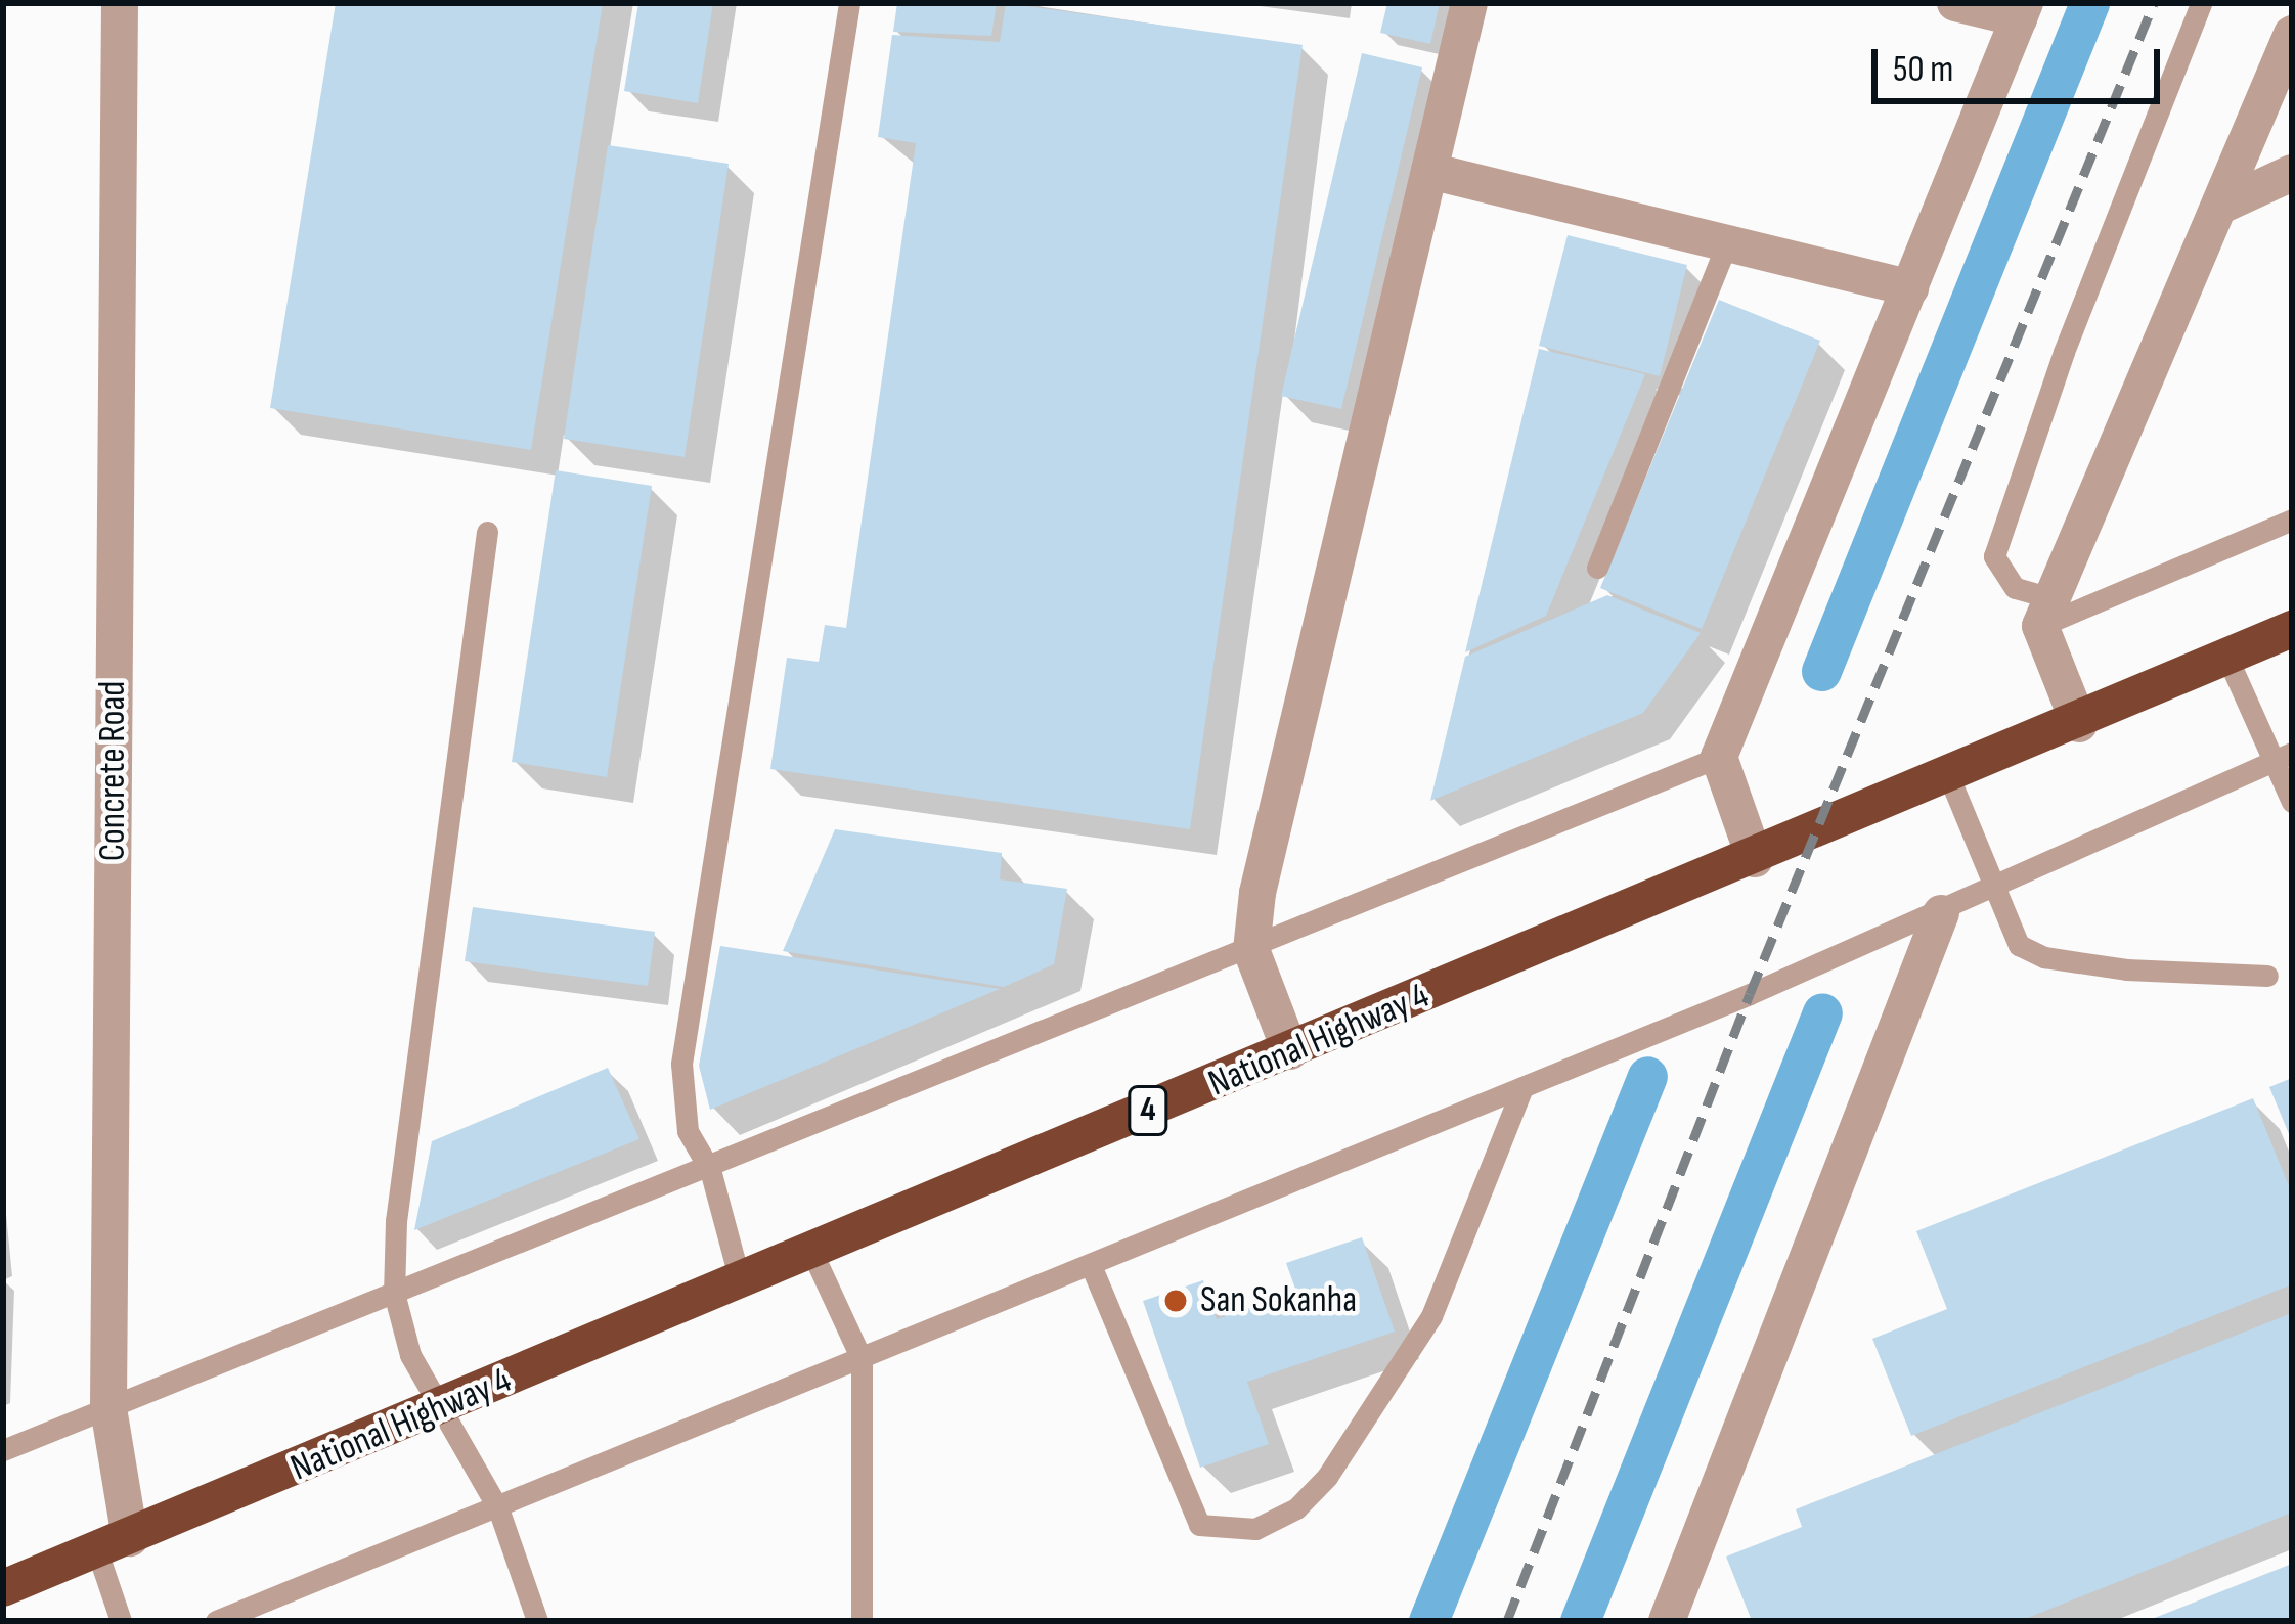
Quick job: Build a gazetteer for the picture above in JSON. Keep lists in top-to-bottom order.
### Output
{
  "streets": {
    "highway": ["National Highway 4", "4"],
    "street": ["Concrete Road"]
  },
  "crossings": [
    ["Concrete Road", "National Highway 4"]
  ],
  "places": ["San Sokanha"],
  "scale_bar": "50 m"
}
